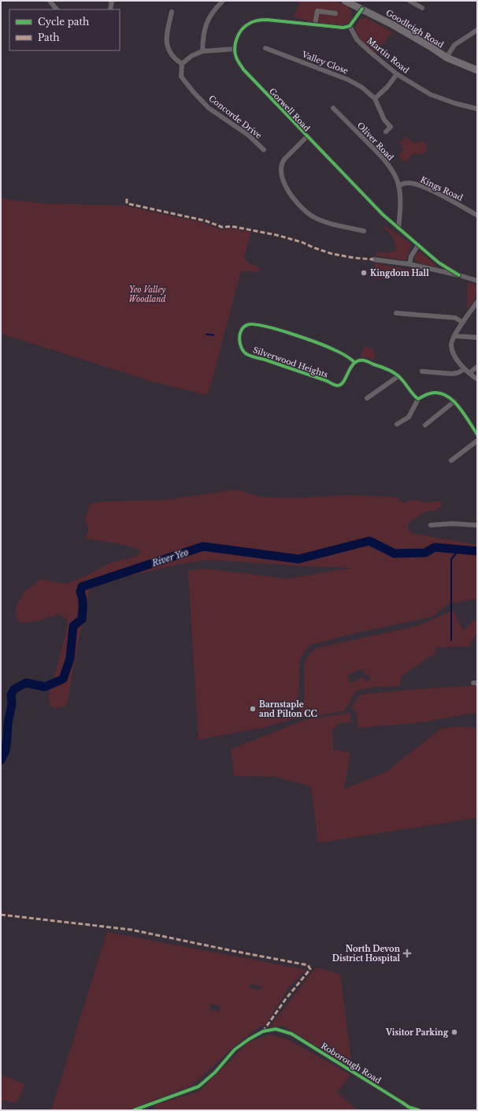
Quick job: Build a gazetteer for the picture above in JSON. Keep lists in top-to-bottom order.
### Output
{
  "streets": {
    "street": [
      "Goodleigh Road",
      "Martin Road",
      "Valley Close",
      "Gorwell Road",
      "Concorde Drive",
      "Oliver Road",
      "Kings Road",
      "Silverwood Heights",
      "Roborough Road"
    ]
  },
  "crossings": [
    ["Gorwell Road", "Oliver Road"],
    ["Oliver Road", "Kings Road"]
  ],
  "water": ["River Yeo"],
  "parks": ["Yeo Valley Woodland"],
  "places": {
    "other": ["Kingdom Hall", "Barnstaple and Pilton CC", "Visitor Parking"],
    "health": ["North Devon District Hospital"]
  },
  "legend": ["Cycle path", "Path"]
}
